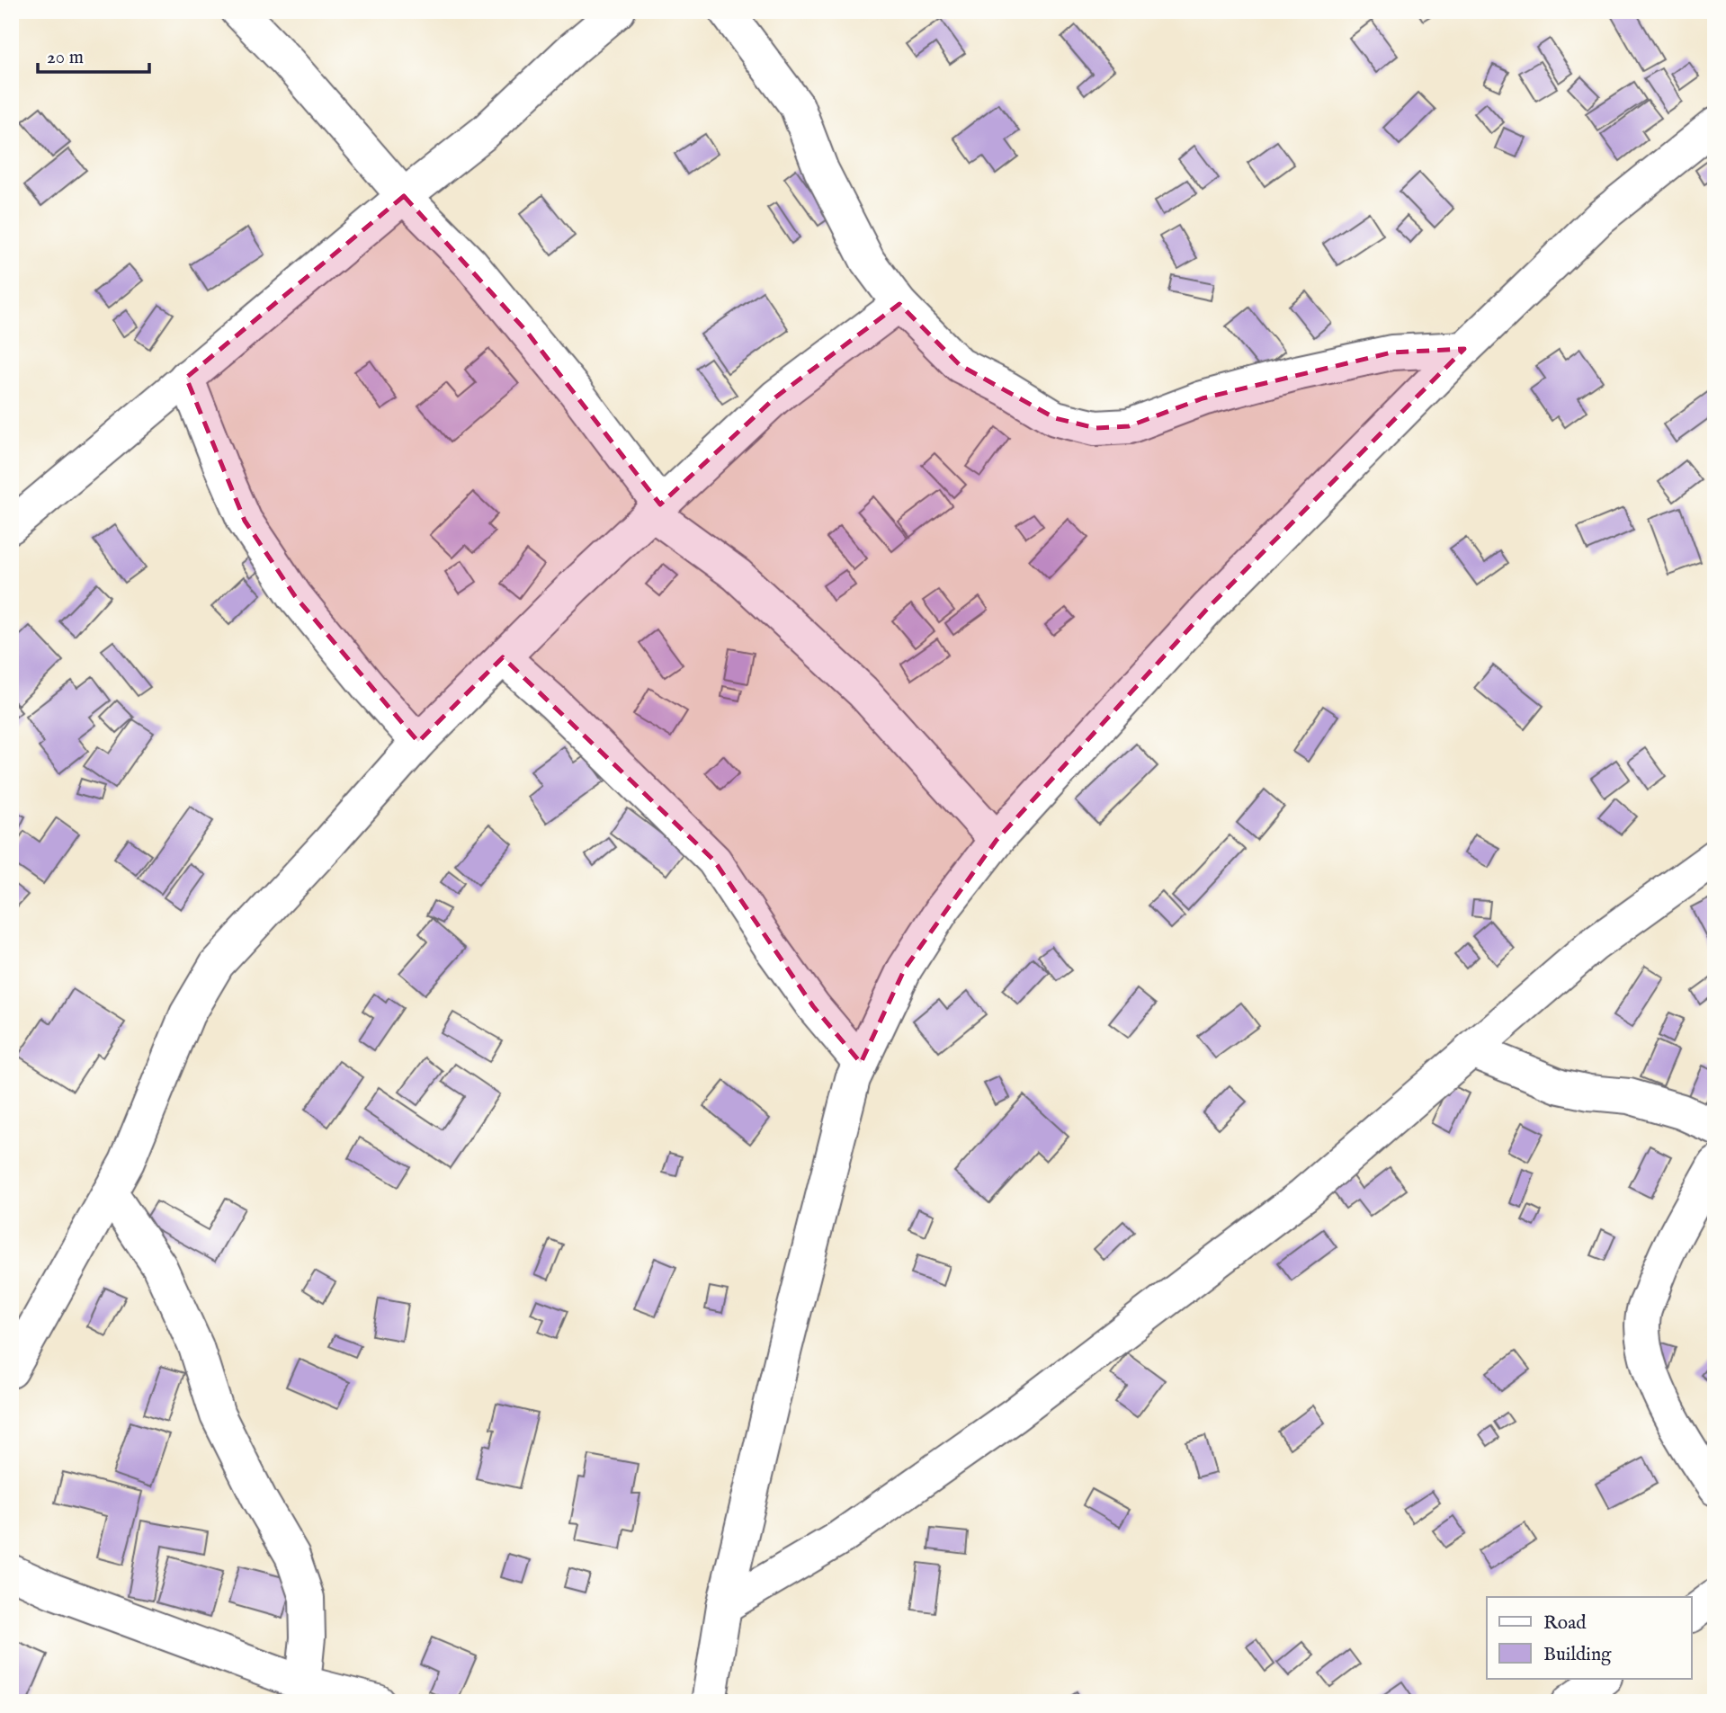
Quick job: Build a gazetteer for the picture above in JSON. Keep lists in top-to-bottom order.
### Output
{
  "legend": ["Road", "Building"],
  "scale_bar": "20 m"
}
